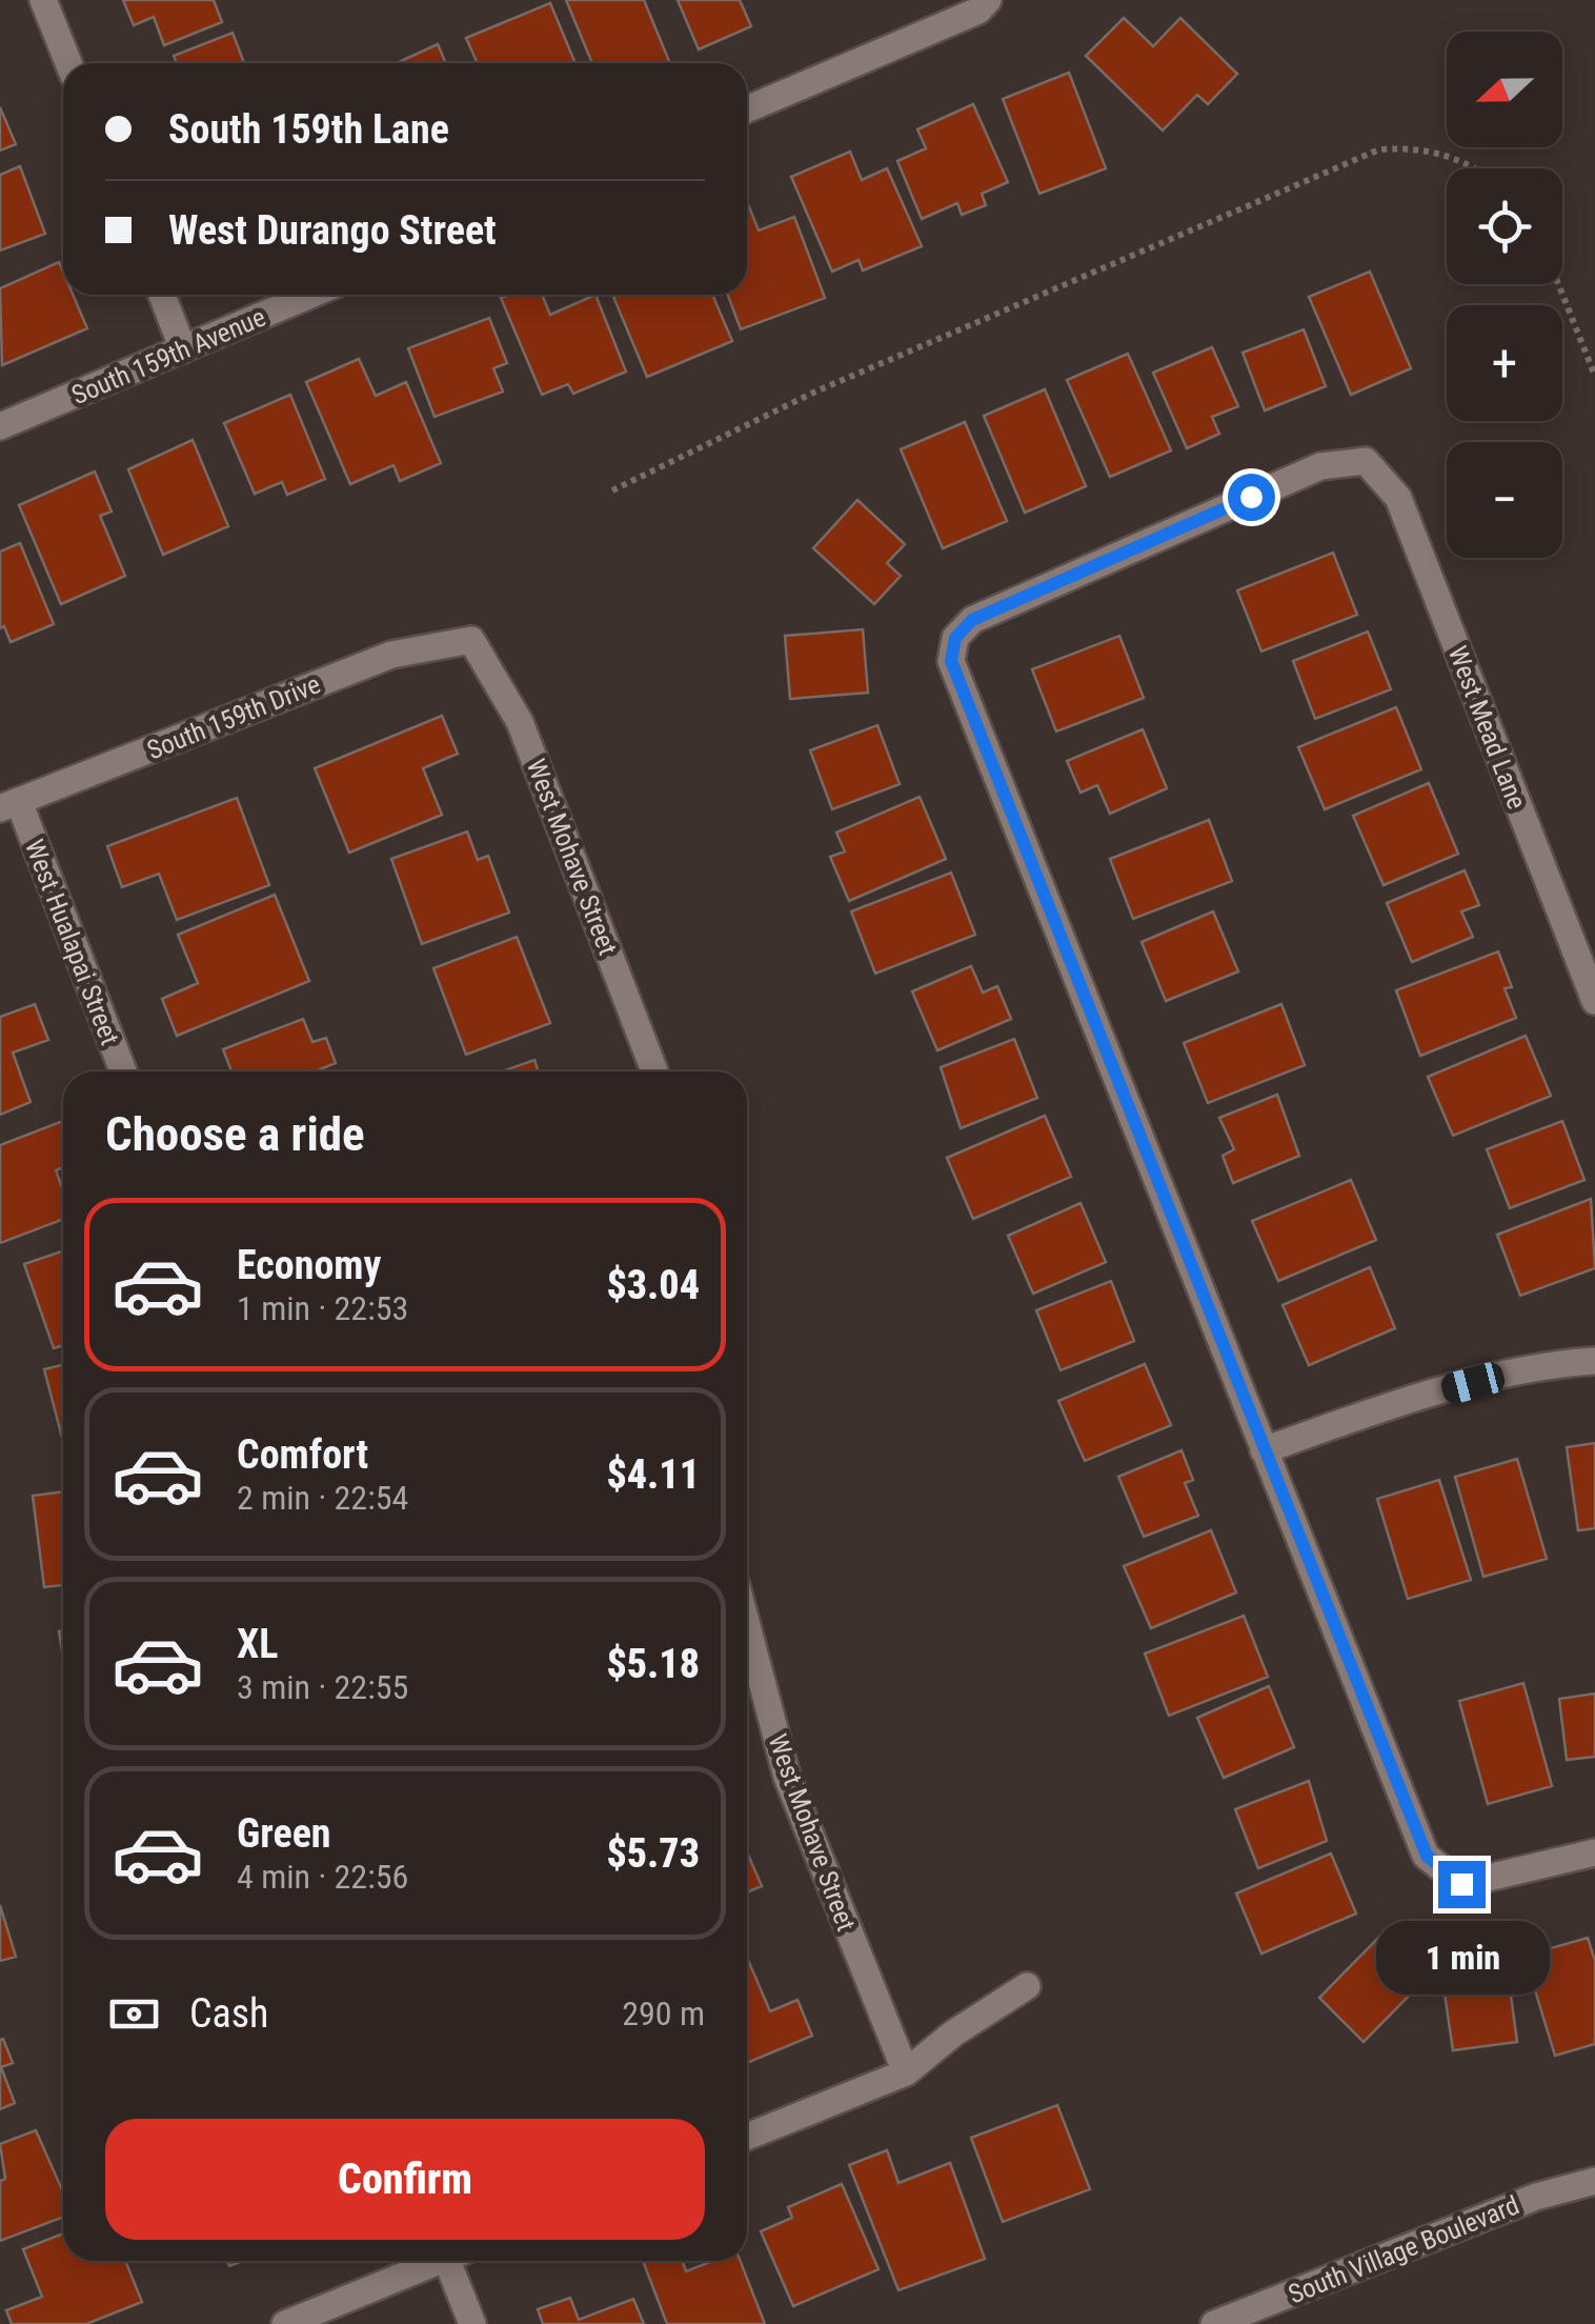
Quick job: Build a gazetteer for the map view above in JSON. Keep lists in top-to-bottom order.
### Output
{
  "streets": {
    "street": [
      "South 159th Avenue",
      "South 159th Drive",
      "West Mead Lane",
      "West Mohave Street",
      "West Hualapai Street",
      "South Village Boulevard"
    ]
  },
  "crossings": [
    ["South 159th Drive", "West Mohave Street"],
    ["South 159th Drive", "West Hualapai Street"]
  ],
  "north": "left",
  "page": {
    "map_buttons": ["+", "−"],
    "banner": ["South 159th Lane", "West Durango Street"],
    "heading": "Choose a ride",
    "list": [
      {
        "name": "Economy",
        "note": "1 min · 22:53",
        "value": "$3.04"
      },
      {
        "name": "Comfort",
        "note": "2 min · 22:54",
        "value": "$4.11"
      },
      {
        "name": "XL",
        "note": "3 min · 22:55",
        "value": "$5.18"
      },
      {
        "name": "Green",
        "note": "4 min · 22:56",
        "value": "$5.73"
      }
    ],
    "bubble": "1 min",
    "pay": ["Cash", "290 m"],
    "buttons": "Confirm"
  }
}
